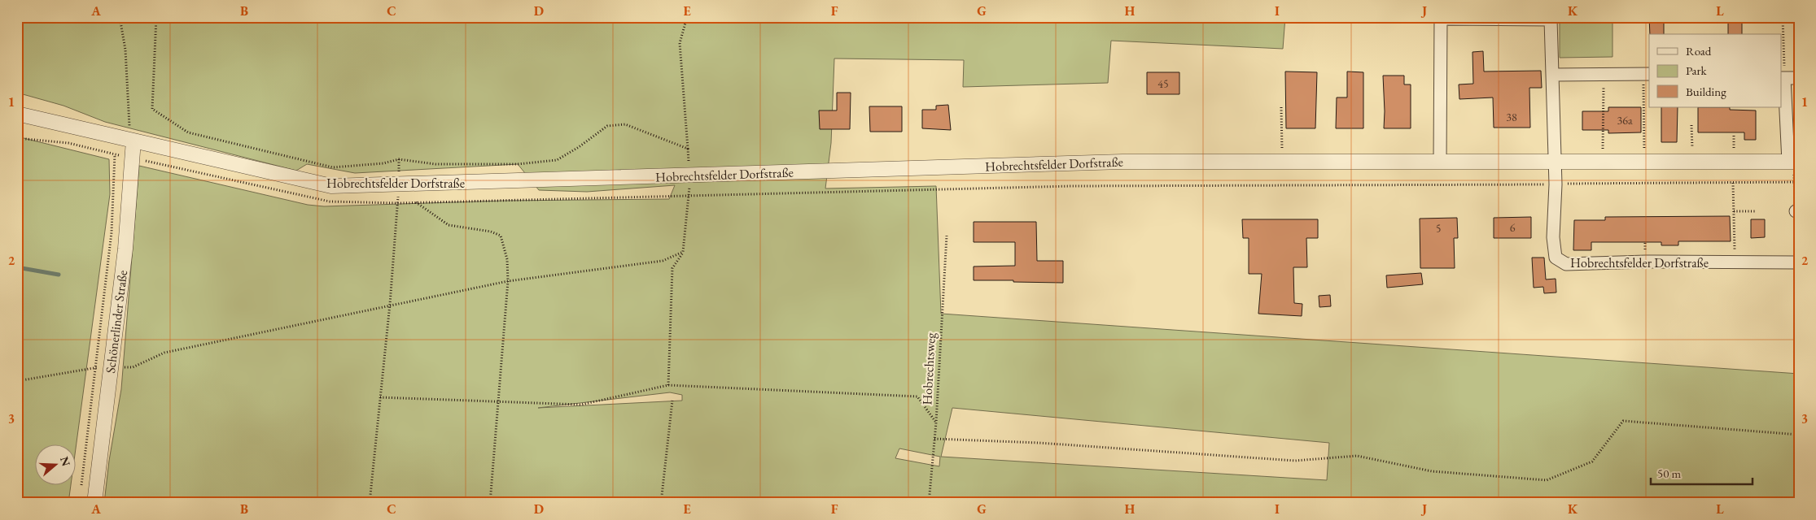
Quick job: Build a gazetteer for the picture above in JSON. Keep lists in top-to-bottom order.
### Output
{
  "streets": {
    "street": ["Hobrechtsfelder Dorfstraße", "Schönerlinder Straße"],
    "path": ["Hobrechtsweg"]
  },
  "crossings": [
    ["Hobrechtsfelder Dorfstraße", "Schönerlinder Straße"]
  ],
  "house_numbers": [
    "45",
    "38",
    "36a",
    "6",
    "5"
  ],
  "legend": ["Road", "Park", "Building"],
  "scale_bar": "50 m",
  "north": "right",
  "grid": {
    "columns": [
      "A",
      "B",
      "C",
      "D",
      "E",
      "F",
      "G",
      "H",
      "I",
      "J",
      "K",
      "L"
    ],
    "rows": ["1", "2", "3"]
  }
}
